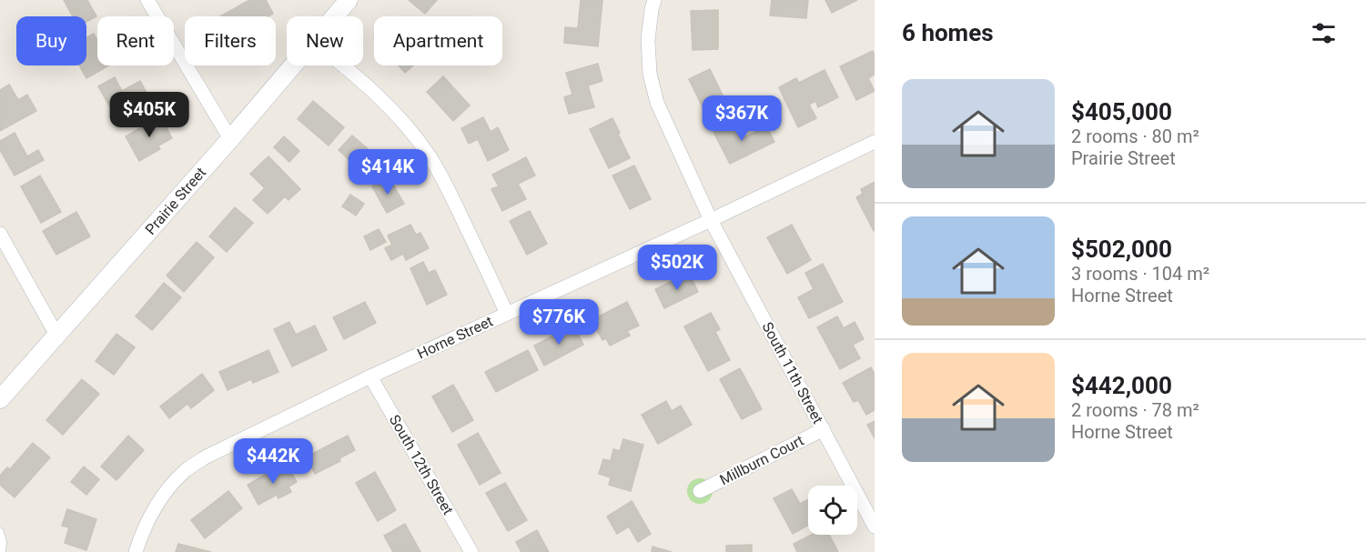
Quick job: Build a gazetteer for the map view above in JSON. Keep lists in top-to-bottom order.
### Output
{
  "streets": {
    "street": [
      "Prairie Street",
      "Horne Street",
      "South 11th Street",
      "Millburn Court",
      "South 12th Street"
    ]
  },
  "crossings": [
    ["Horne Street", "South 11th Street"],
    ["Horne Street", "South 12th Street"],
    ["South 11th Street", "Millburn Court"]
  ],
  "page": {
    "heading": "6 homes",
    "chip": [
      "Buy",
      "Rent",
      "Filters",
      "New",
      "Apartment"
    ],
    "list": [
      {
        "name": "$405,000",
        "note": "2 rooms · 80 m² · Prairie Street"
      },
      {
        "name": "$502,000",
        "note": "3 rooms · 104 m² · Horne Street"
      },
      {
        "name": "$442,000",
        "note": "2 rooms · 78 m² · Horne Street"
      }
    ],
    "price": [
      "$405K",
      "$367K",
      "$414K",
      "$502K",
      "$776K",
      "$442K"
    ]
  }
}
